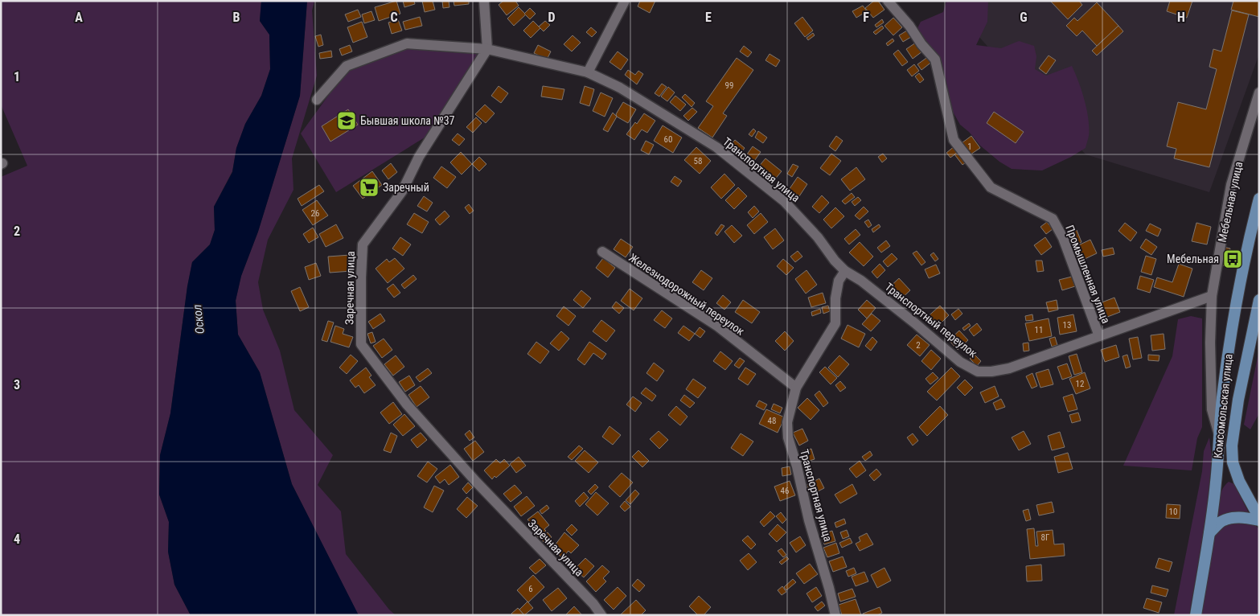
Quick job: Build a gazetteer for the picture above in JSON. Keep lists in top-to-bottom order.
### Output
{
  "streets": {
    "main road": ["Комсомольская улица"],
    "street": [
      "Транспортная улица",
      "Мебельная улица",
      "Промышленная улица",
      "Заречная улица",
      "Железнодорожный переулок",
      "Транспортный переулок"
    ]
  },
  "crossings": [
    ["Транспортная улица", "Заречная улица"],
    ["Транспортная улица", "Железнодорожный переулок"],
    ["Транспортная улица", "Транспортный переулок"],
    ["Мебельная улица", "Транспортный переулок"],
    ["Мебельная улица", "Комсомольская улица"],
    ["Промышленная улица", "Транспортный переулок"]
  ],
  "water": ["Оскол"],
  "places": {
    "school or university": ["Бывшая школа №37"],
    "supermarket": ["Заречный"],
    "bus stop": ["Мебельная"]
  },
  "house_numbers": [
    "99",
    "60",
    "1",
    "58",
    "26",
    "13",
    "11",
    "2",
    "12",
    "48",
    "46",
    "10",
    "8Г",
    "6"
  ],
  "grid": {
    "columns": [
      "A",
      "B",
      "C",
      "D",
      "E",
      "F",
      "G",
      "H"
    ],
    "rows": [
      "1",
      "2",
      "3",
      "4"
    ]
  }
}
